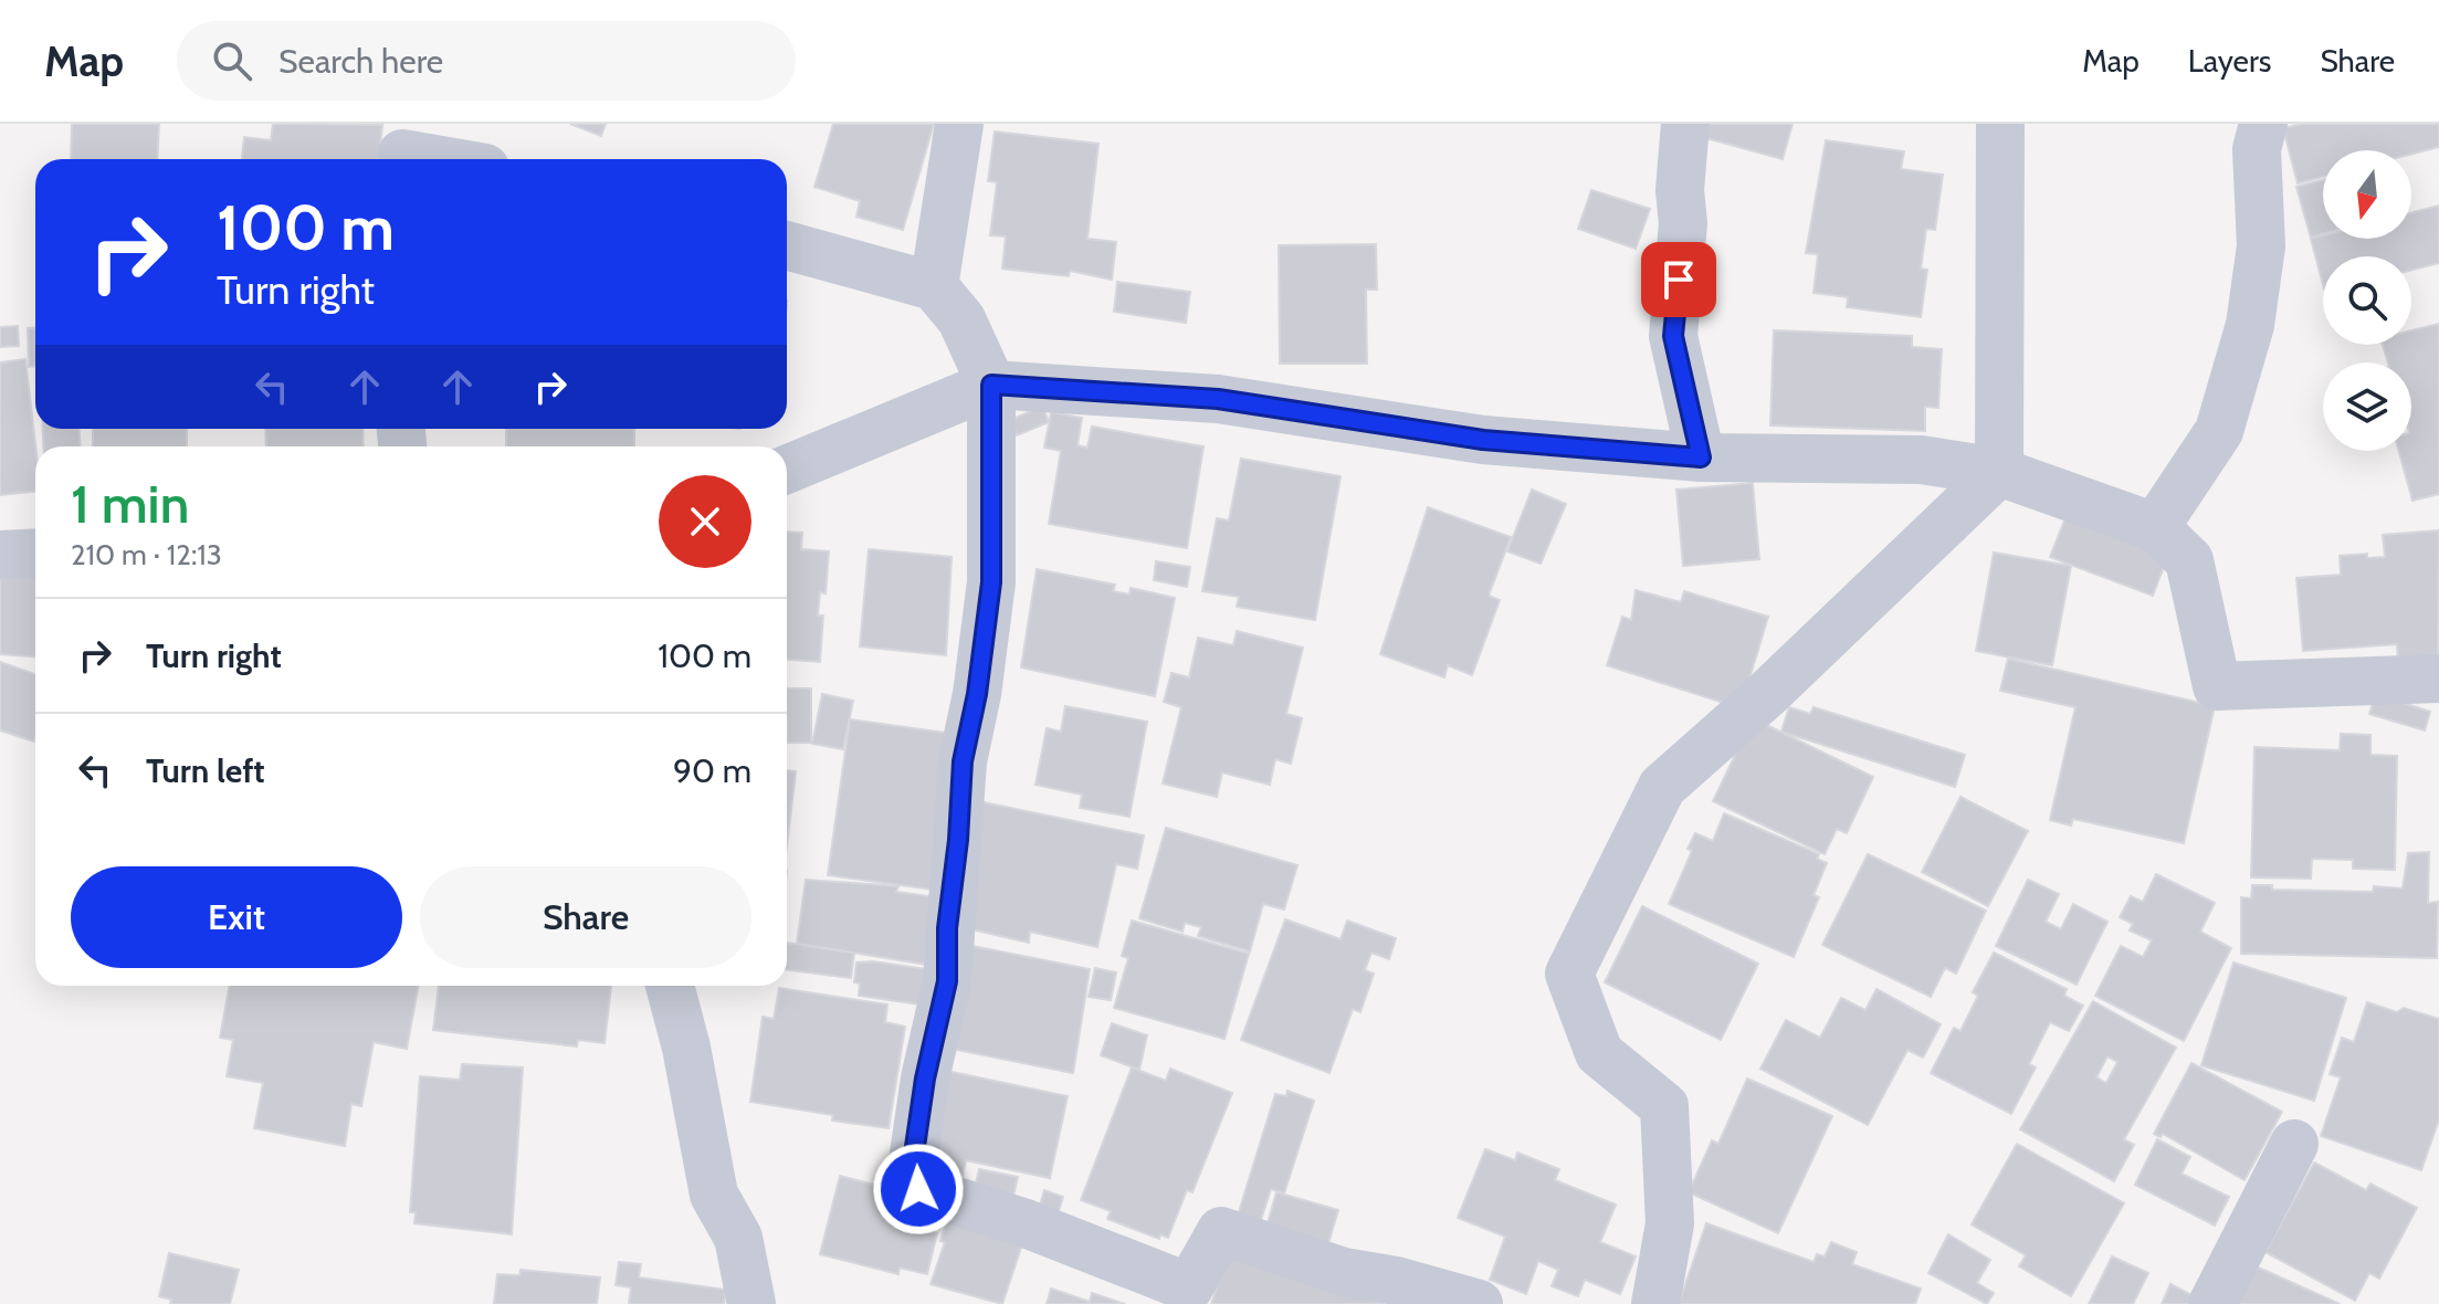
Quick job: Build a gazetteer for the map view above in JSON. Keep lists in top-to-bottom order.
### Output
{
  "north": "bottom",
  "page": {
    "header": "Map",
    "search": "Search here",
    "nav": ["Map", "Layers", "Share"],
    "turn": ["100 m", "Turn right"],
    "heading": ["1 min", "210 m · 12:13"],
    "list": [
      {
        "name": "Turn right",
        "value": "100 m"
      },
      {
        "name": "Turn left",
        "value": "90 m"
      }
    ],
    "buttons": ["Exit", "Share"]
  }
}
